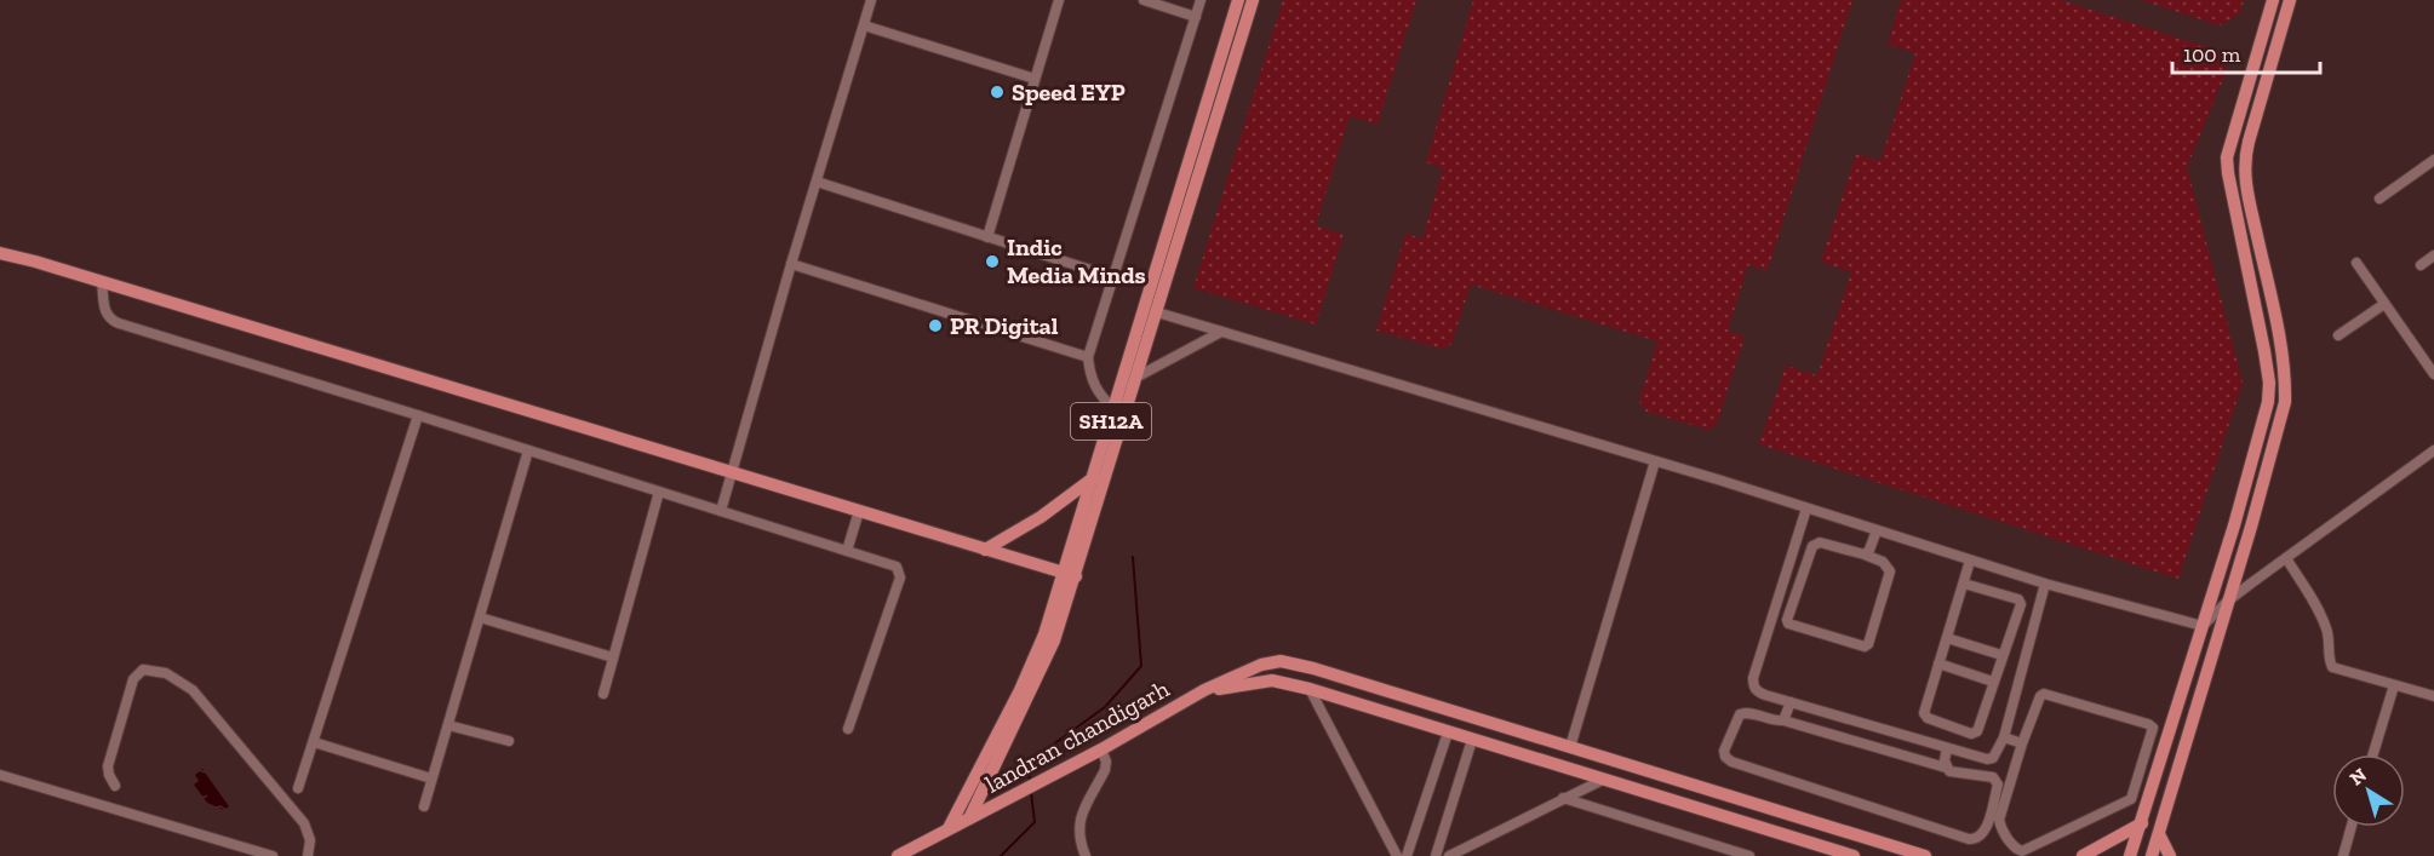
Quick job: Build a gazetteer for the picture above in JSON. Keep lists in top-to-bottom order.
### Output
{
  "streets": {
    "main road": ["SH12A", "landran chandigarh"]
  },
  "crossings": [
    ["SH12A", "landran chandigarh"]
  ],
  "places": ["Speed EYP", "Indic Media Minds", "PR Digital"],
  "scale_bar": "100 m",
  "north": "top left"
}
